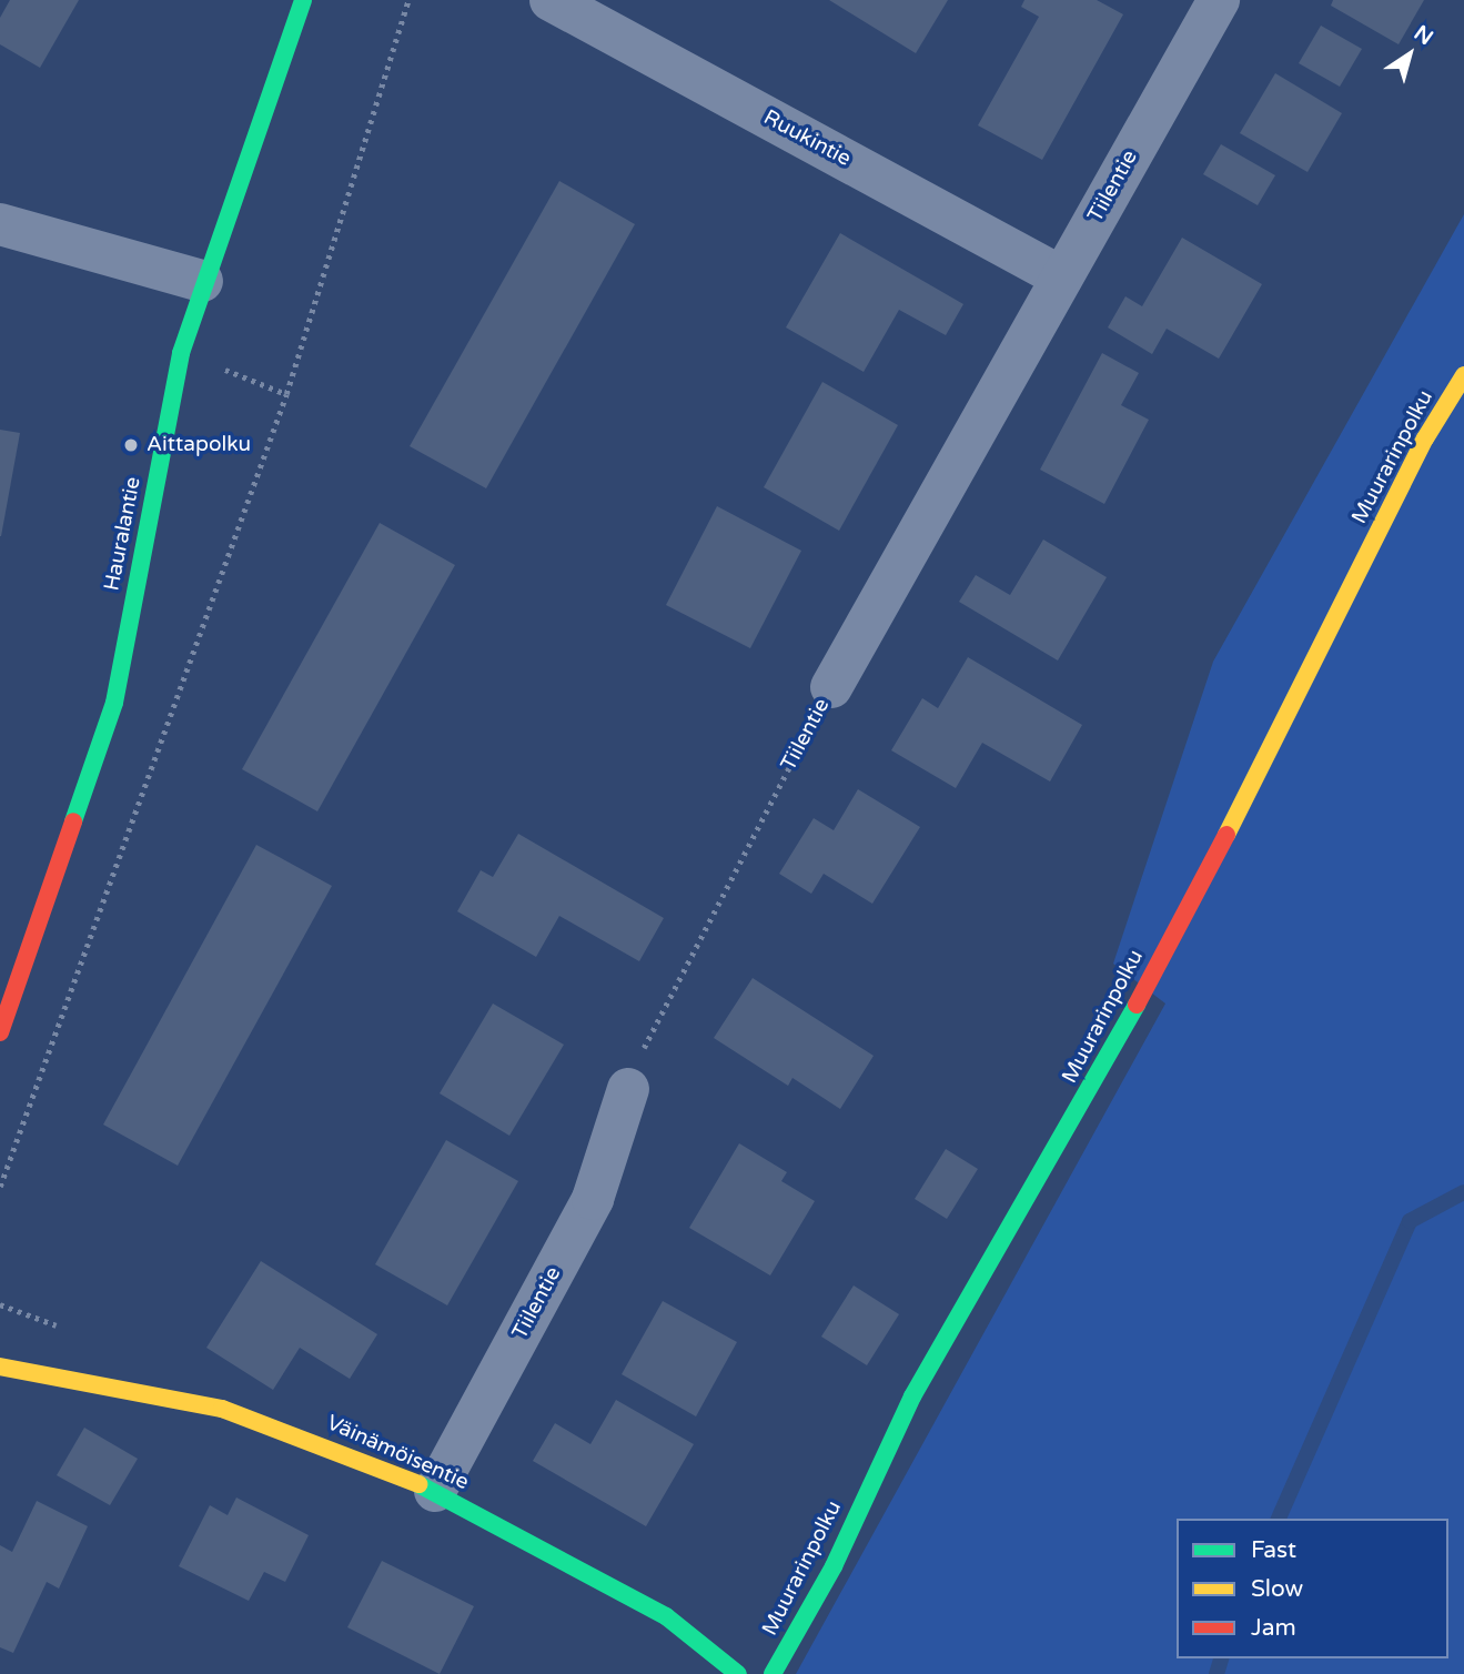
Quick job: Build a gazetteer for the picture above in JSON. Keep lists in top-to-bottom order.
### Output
{
  "streets": {
    "street": [
      "Ruukintie",
      "Tiilentie",
      "Muurarinpolku",
      "Hauralantie",
      "Väinämöisentie"
    ]
  },
  "crossings": [
    ["Ruukintie", "Tiilentie"],
    ["Tiilentie", "Väinämöisentie"]
  ],
  "places": ["Aittapolku"],
  "legend": ["Fast", "Slow", "Jam"],
  "north": "top right"
}
